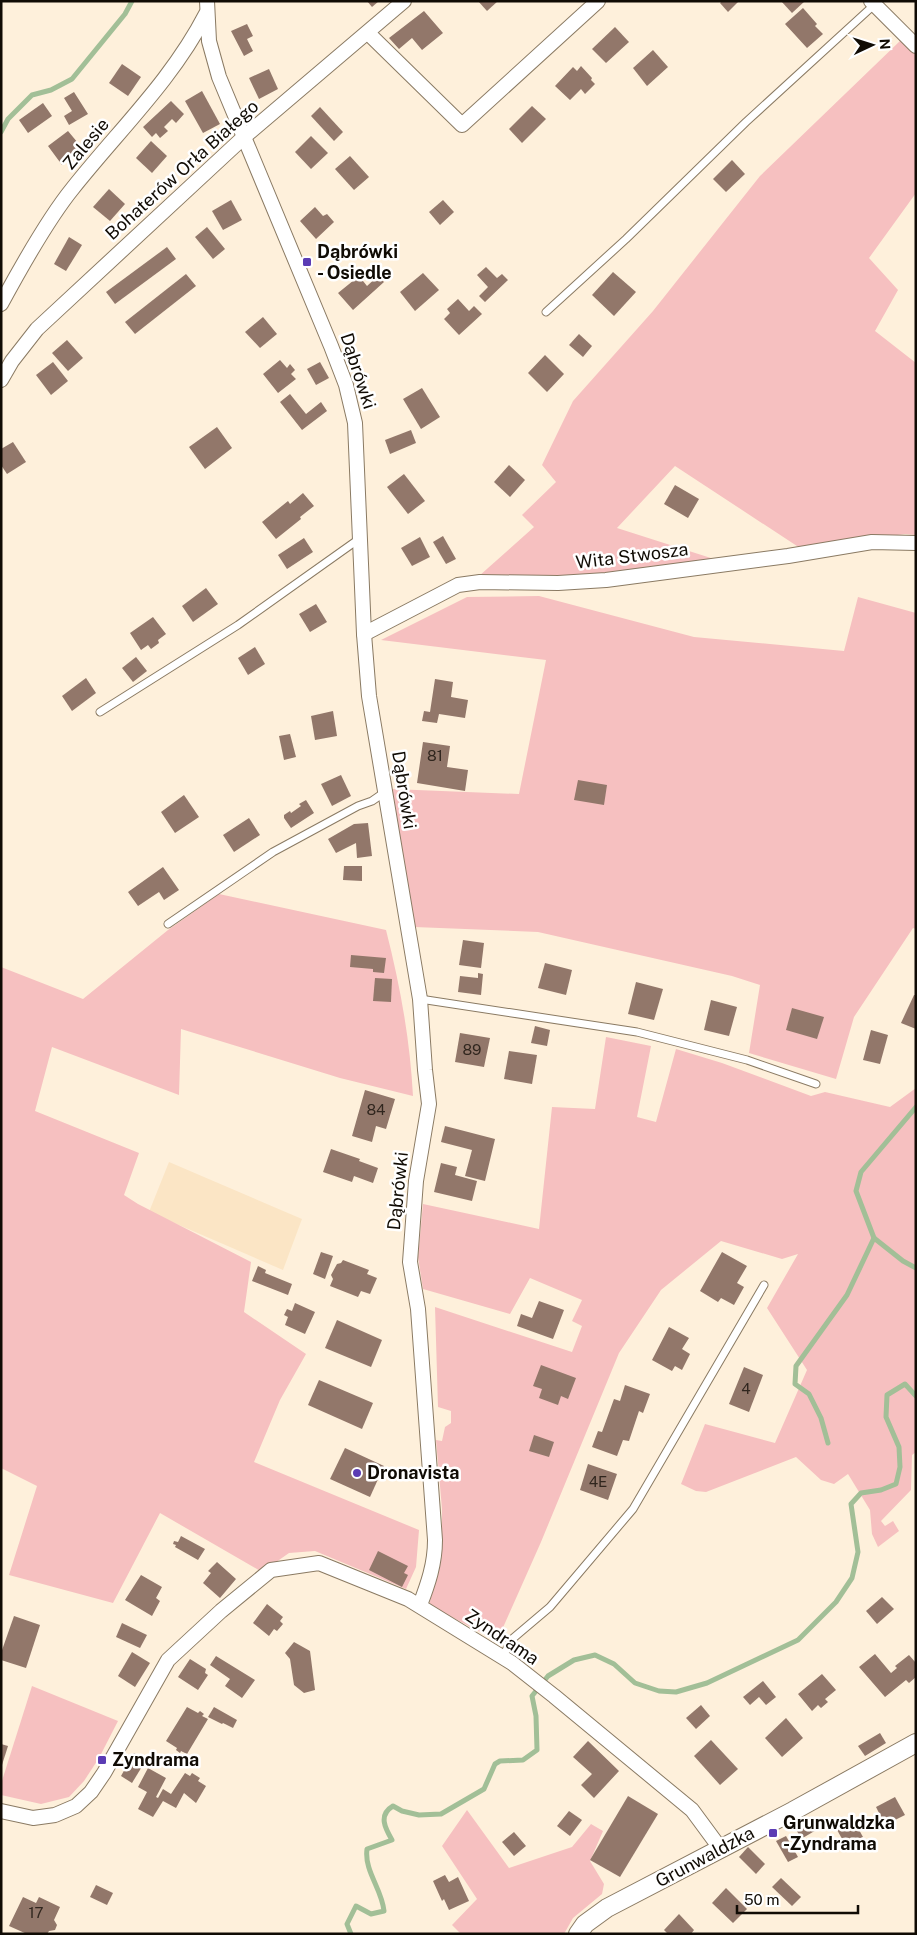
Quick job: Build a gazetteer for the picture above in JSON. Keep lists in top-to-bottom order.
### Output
{
  "streets": {
    "street": [
      "Zalesie",
      "Bohaterów Orła Białego",
      "Dąbrówki",
      "Wita Stwosza",
      "Zyndrama",
      "Grunwaldzka"
    ]
  },
  "crossings": [
    ["Zalesie", "Dąbrówki"],
    ["Bohaterów Orła Białego", "Dąbrówki"],
    ["Dąbrówki", "Wita Stwosza"],
    ["Dąbrówki", "Zyndrama"],
    ["Zyndrama", "Grunwaldzka"]
  ],
  "places": {
    "transit": ["Dąbrówki - Osiedle", "Zyndrama", "Grunwaldzka -Zyndrama"],
    "other": ["Dronavista"]
  },
  "house_numbers": [
    "81",
    "89",
    "84",
    "4",
    "4E",
    "17"
  ],
  "scale_bar": "50 m",
  "north": "right"
}
